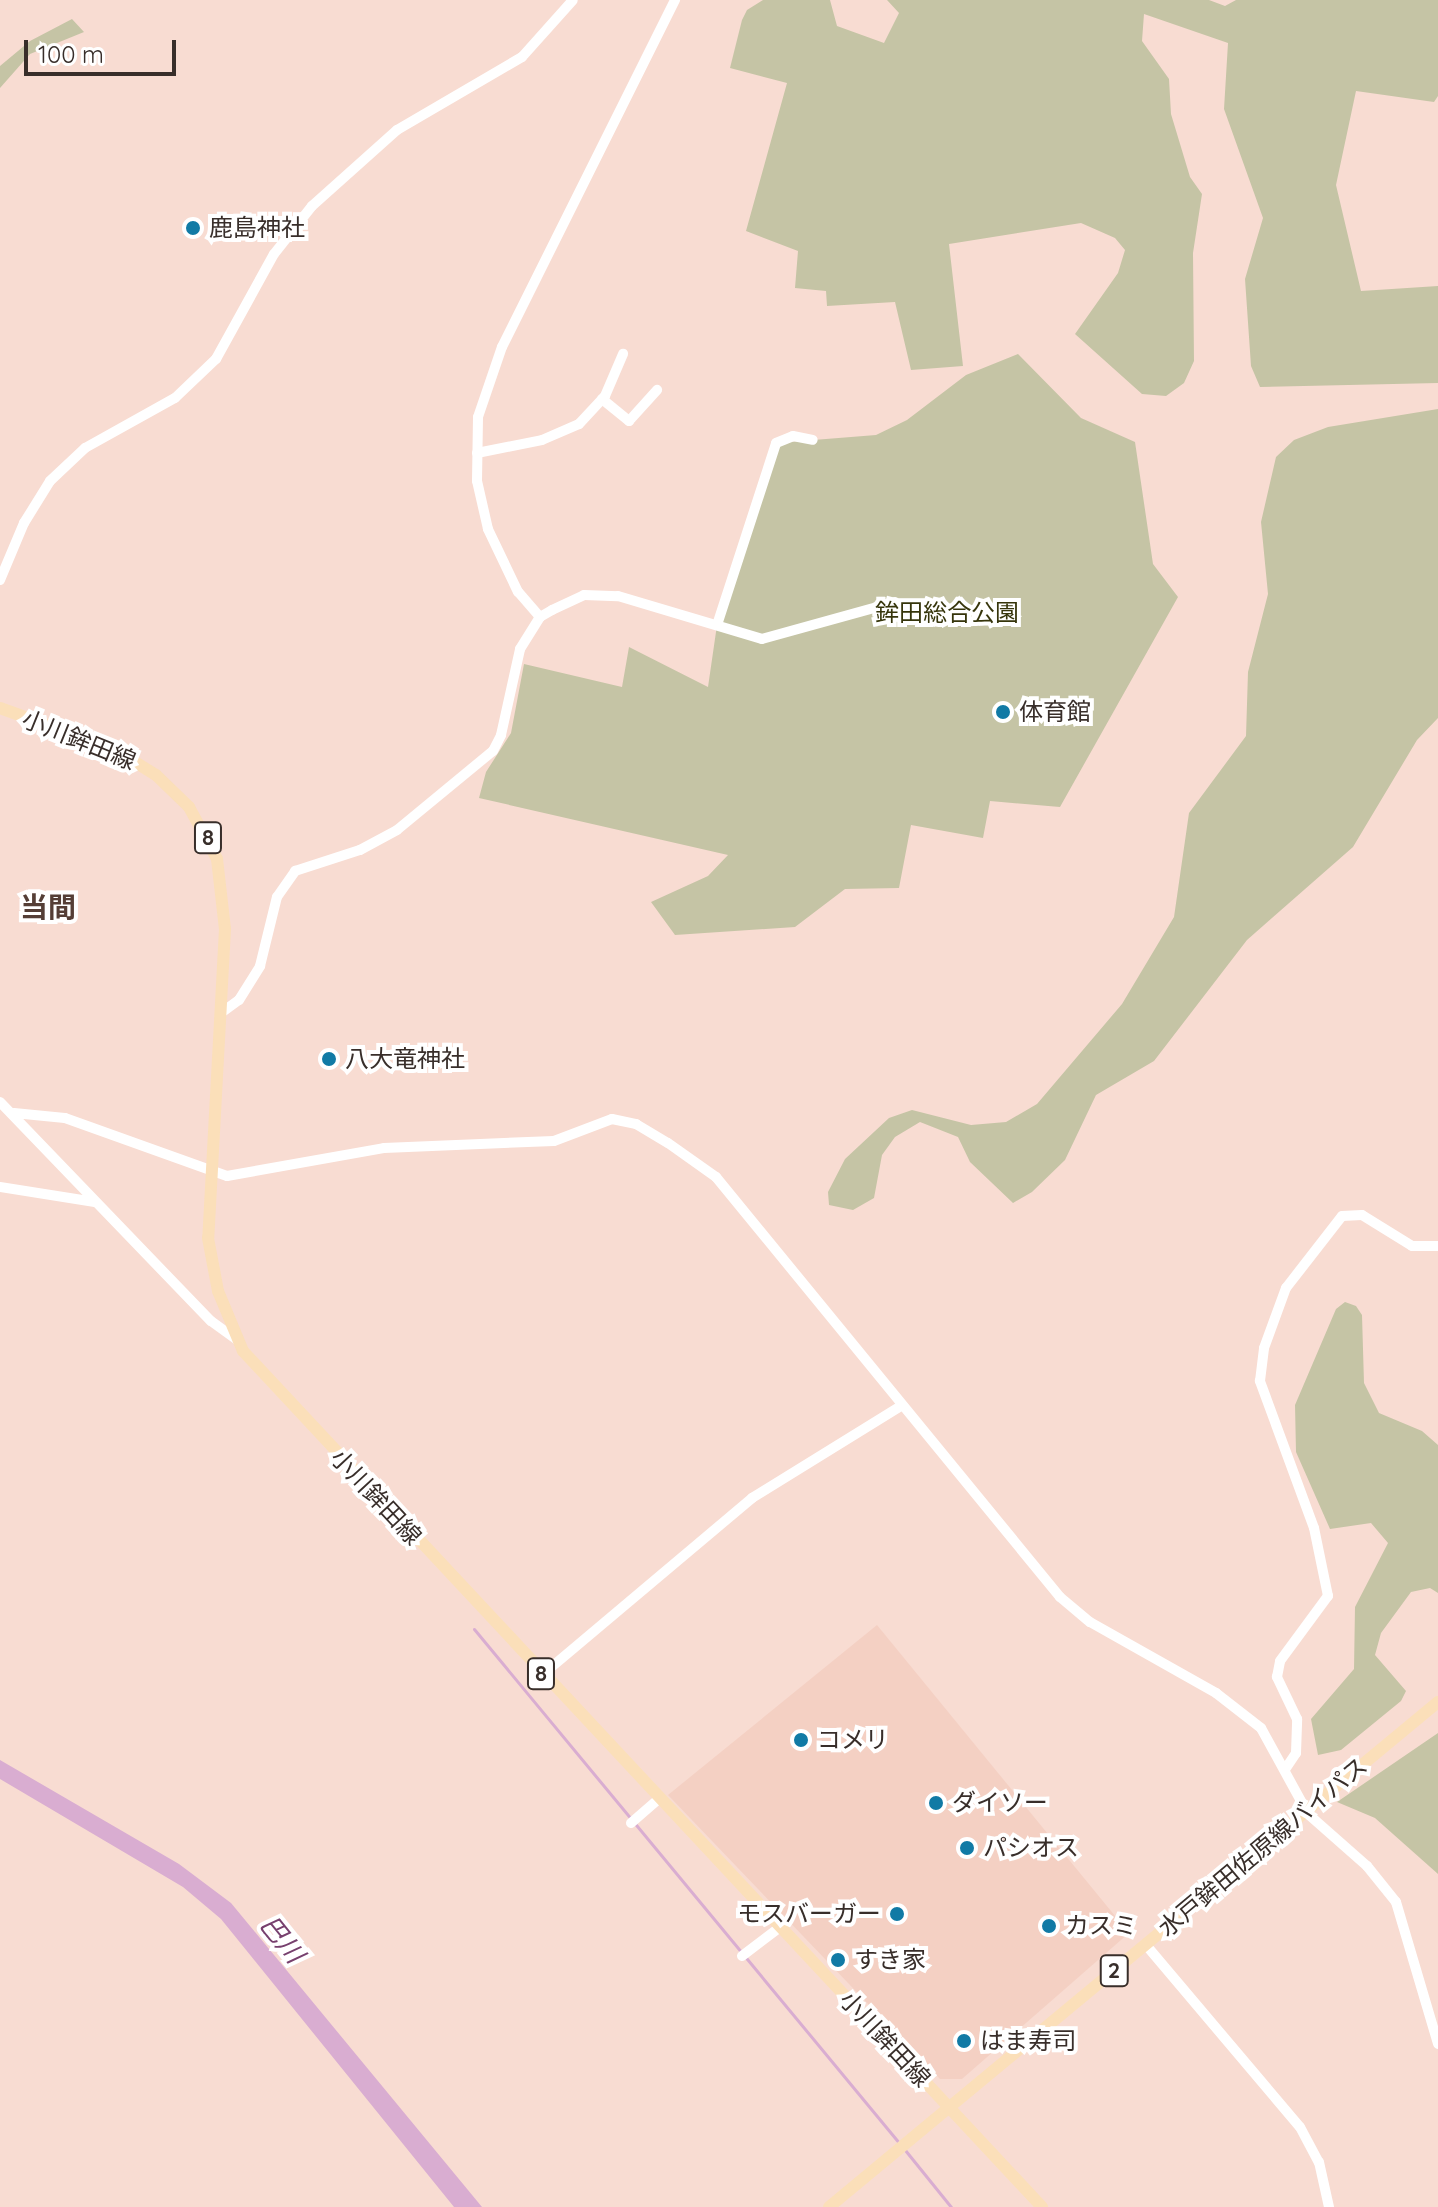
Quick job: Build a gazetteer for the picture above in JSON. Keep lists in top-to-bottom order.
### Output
{
  "streets": {
    "main road": [
      "小川鉾田線",
      "8",
      "水戸鉾田佐原線バイパス",
      "2"
    ]
  },
  "crossings": [
    ["小川鉾田線", "水戸鉾田佐原線バイパス"]
  ],
  "districts": ["当間"],
  "water": ["巴川"],
  "parks": ["鉾田総合公園"],
  "places": [
    "鹿島神社",
    "体育館",
    "八大竜神社",
    "コメリ",
    "ダイソー",
    "パシオス",
    "モスバーガー",
    "カスミ",
    "すき家",
    "はま寿司"
  ],
  "scale_bar": "100 m"
}
